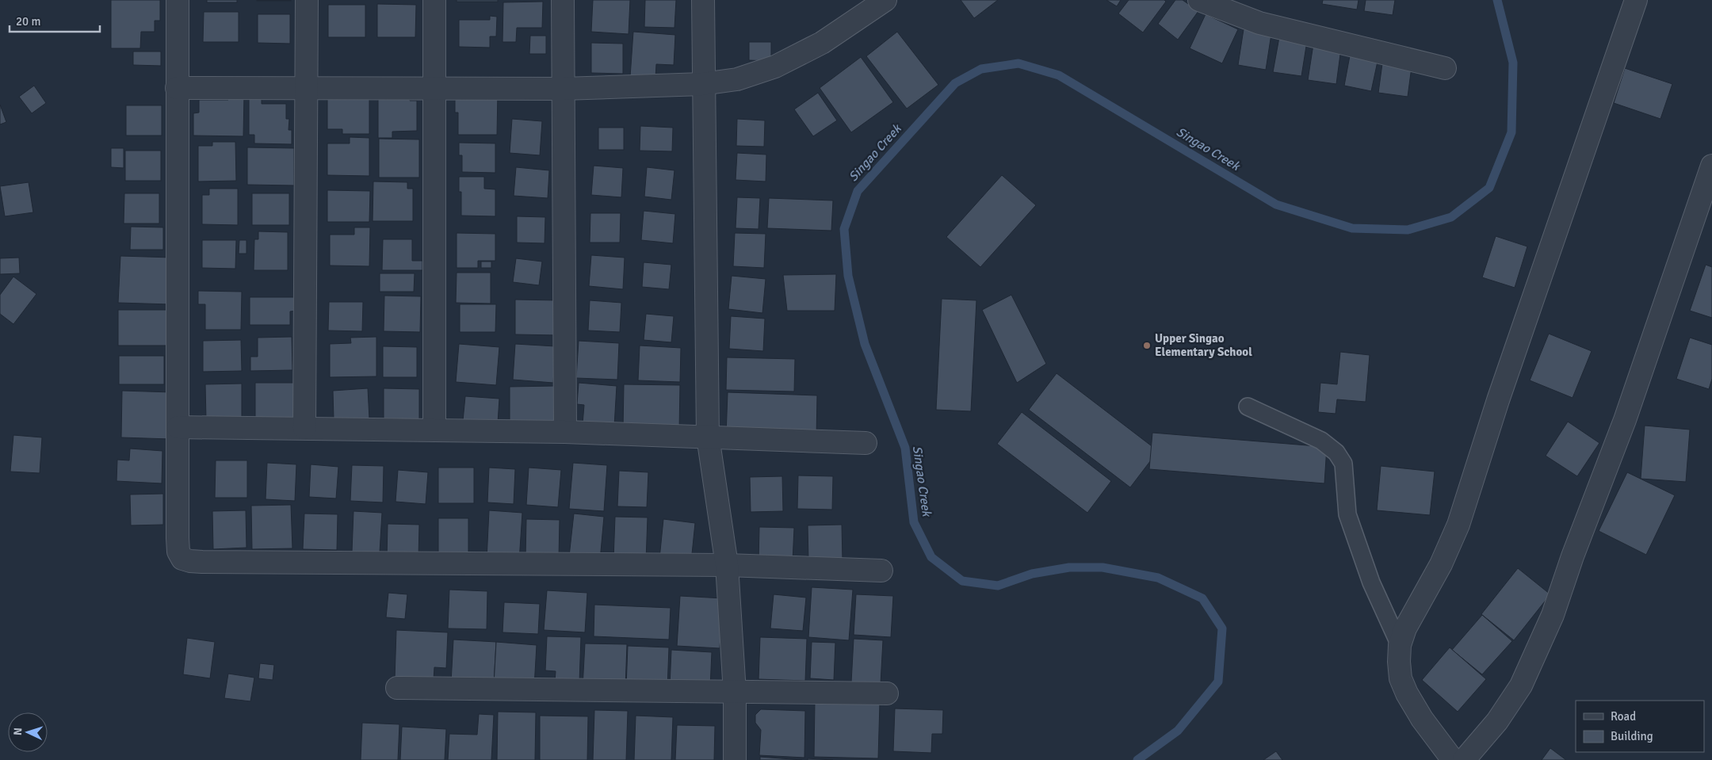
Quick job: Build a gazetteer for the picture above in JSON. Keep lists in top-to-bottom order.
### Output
{
  "water": ["Singao Creek"],
  "places": ["Upper Singao Elementary School"],
  "legend": ["Road", "Building"],
  "scale_bar": "20 m",
  "north": "left"
}
